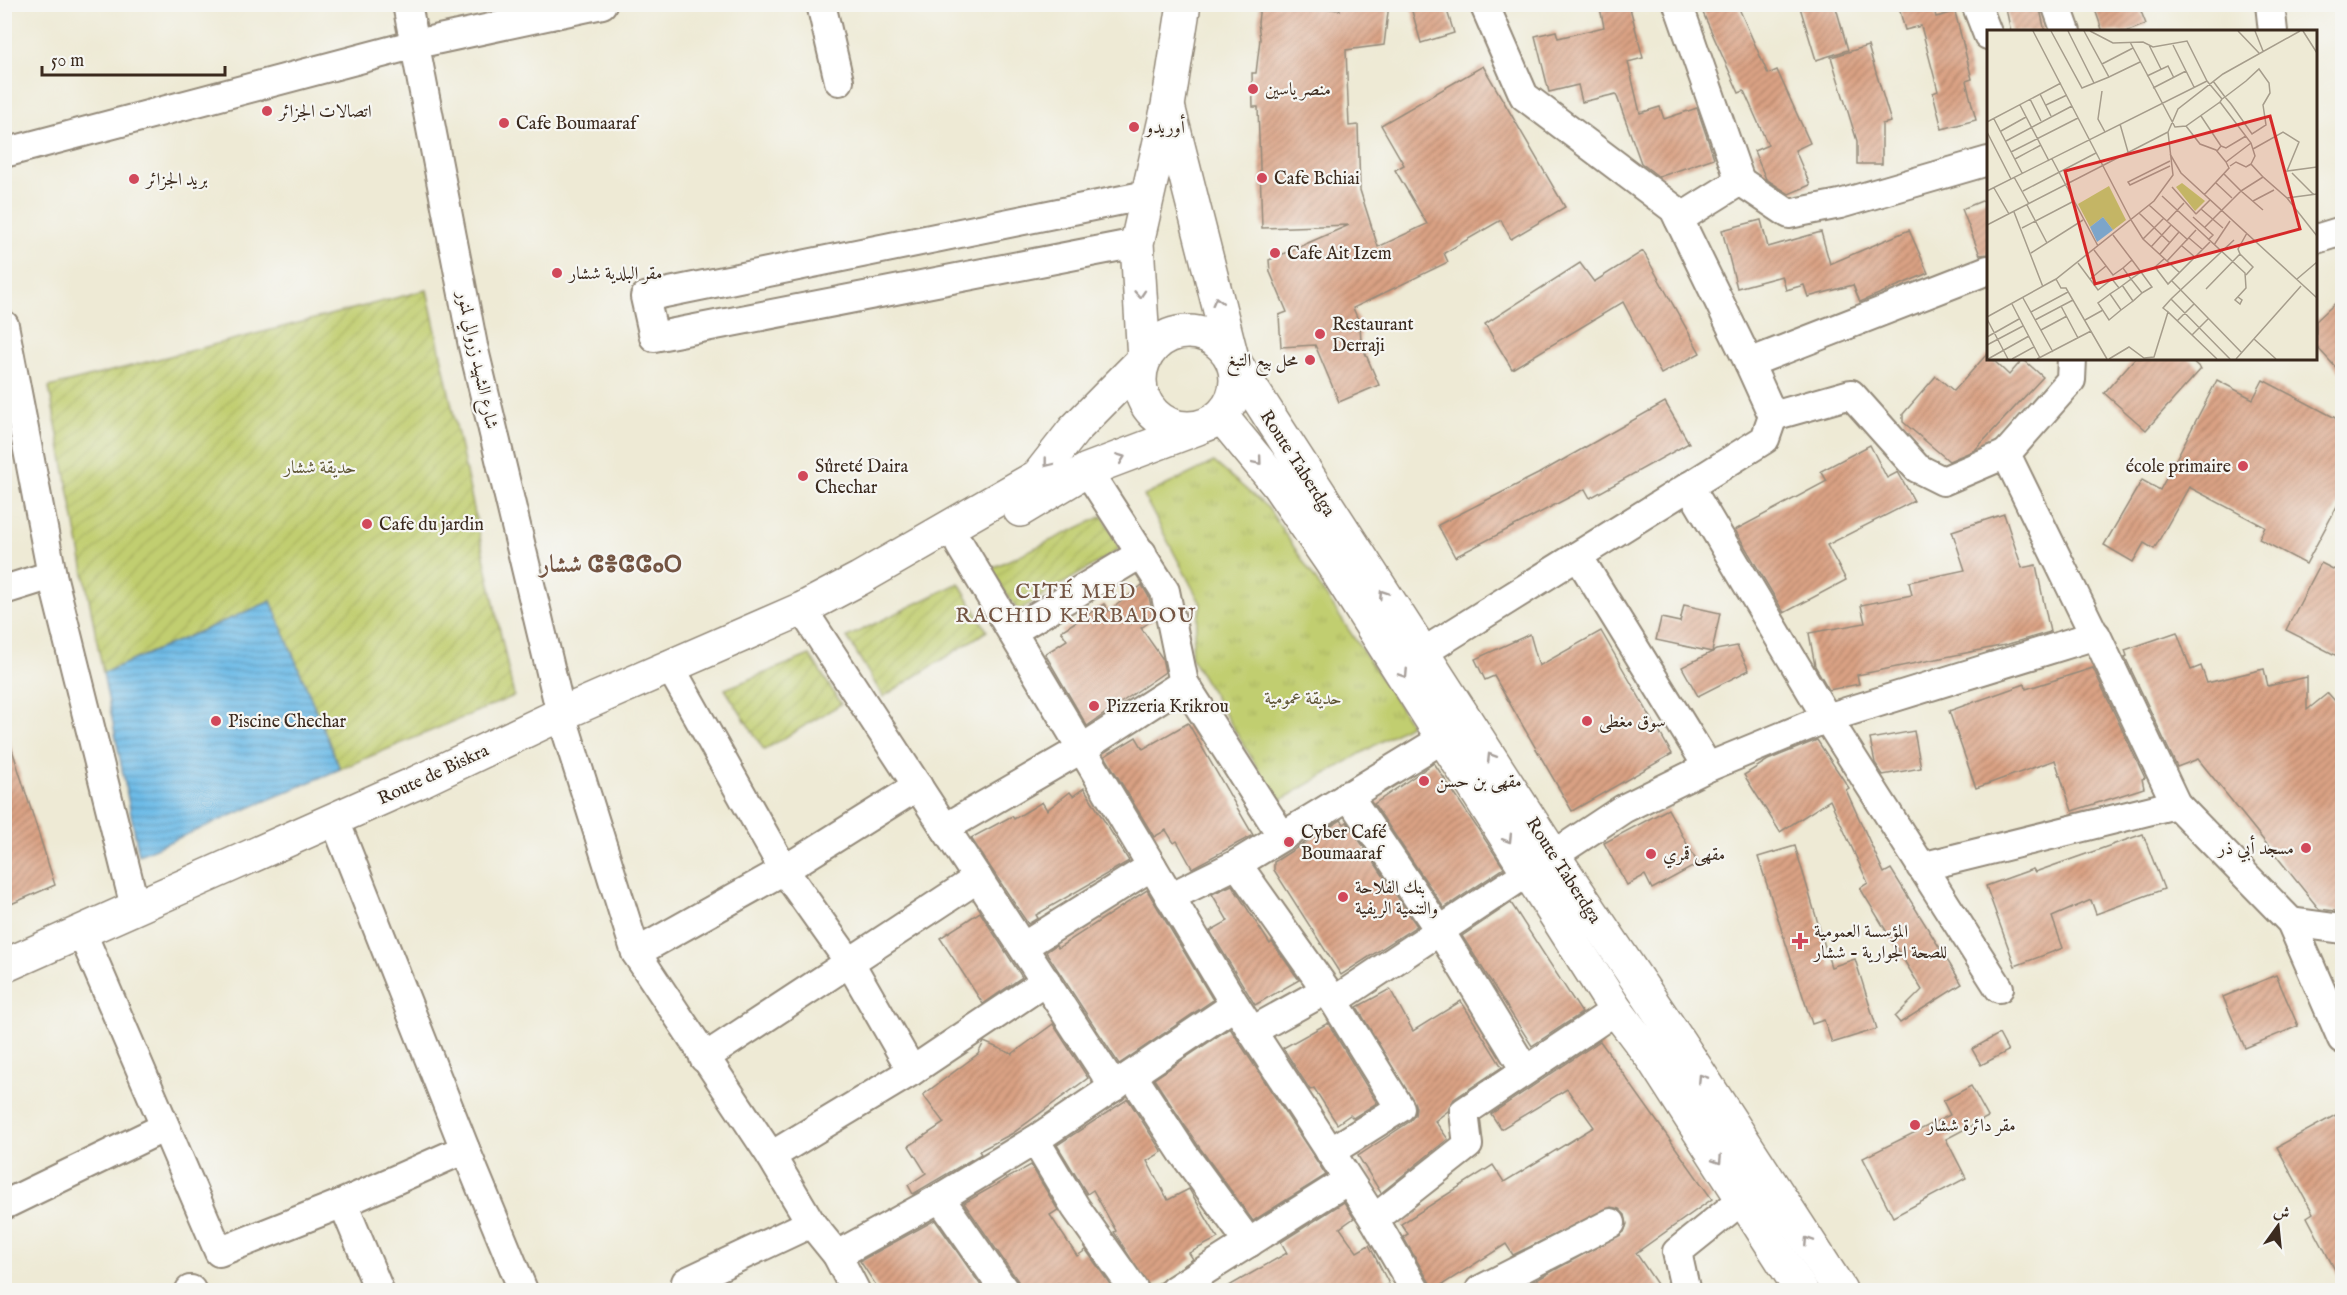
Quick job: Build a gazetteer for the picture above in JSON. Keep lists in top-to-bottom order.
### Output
{
  "streets": {
    "main road": ["Route Taberdga", "Route de Biskra"],
    "street": ["شارع الشهيد زروالي لمنور"]
  },
  "crossings": [
    ["شارع الشهيد زروالي لمنور", "Route de Biskra"]
  ],
  "districts": ["ششار ⵛⴻⵛⵛⴰⵔ", "CITÉ MED RACHID KERBADOU"],
  "parks": ["حديقة ششار", "حديقة عمومية"],
  "places": {
    "other": [
      "منصر ياسين",
      "اتصالات الجزائر",
      "Cafe Boumaaraf",
      "أوريدو",
      "Cafe Bchiai",
      "بريد الجزائر",
      "Cafe Ait Izem",
      "مقر البلدية ششار",
      "Restaurant Derraji",
      "محل بيع التبغ",
      "école primaire",
      "Sûreté Daira Chechar",
      "Cafe du jardin",
      "Pizzeria Krikrou",
      "Piscine Chechar",
      "سوق مغطى",
      "مقهى بن حسن",
      "Cyber Café Boumaaraf",
      "مسجد أبي ذر",
      "مقهى قمري",
      "بنك الفلاحة والتنمية الريفية",
      "مقر دائرة ششار"
    ],
    "health": ["المؤسسة العمومية للصحة الجوارية - ششار"]
  },
  "scale_bar": "50 m",
  "north": "top"
}
